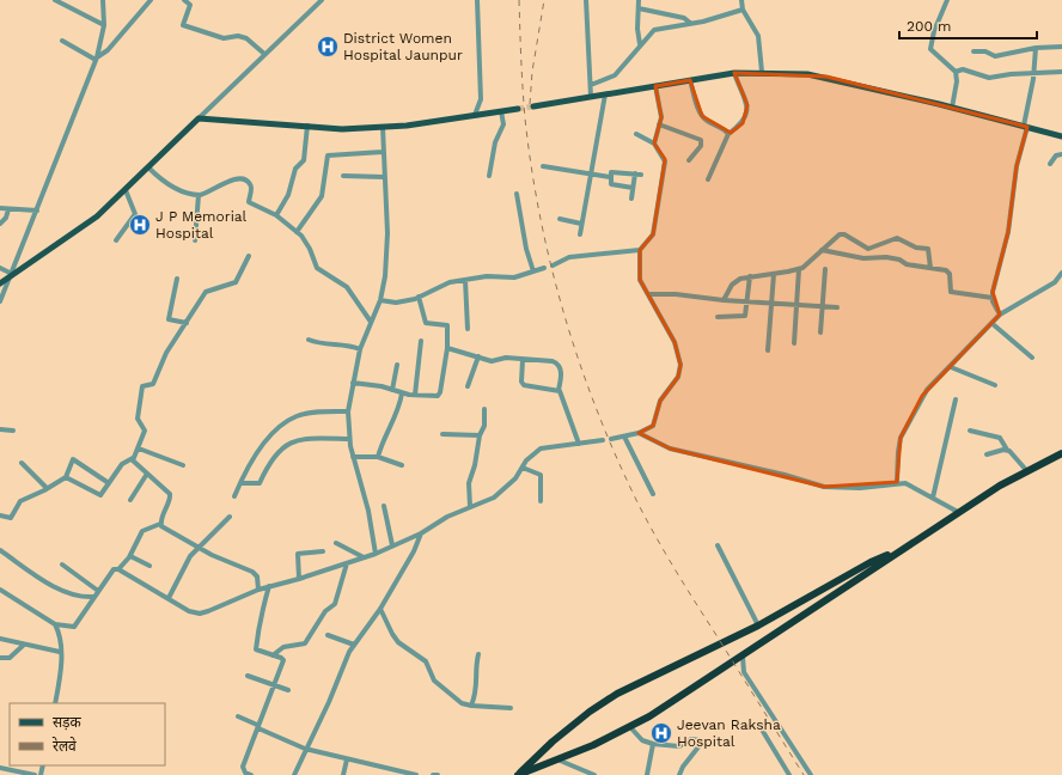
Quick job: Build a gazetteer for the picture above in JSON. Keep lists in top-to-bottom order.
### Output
{
  "places": {
    "hospital": ["District Women Hospital Jaunpur", "J P Memorial Hospital", "Jeevan Raksha Hospital"]
  },
  "legend": ["सड़क", "रेलवे"],
  "scale_bar": "200 m"
}
